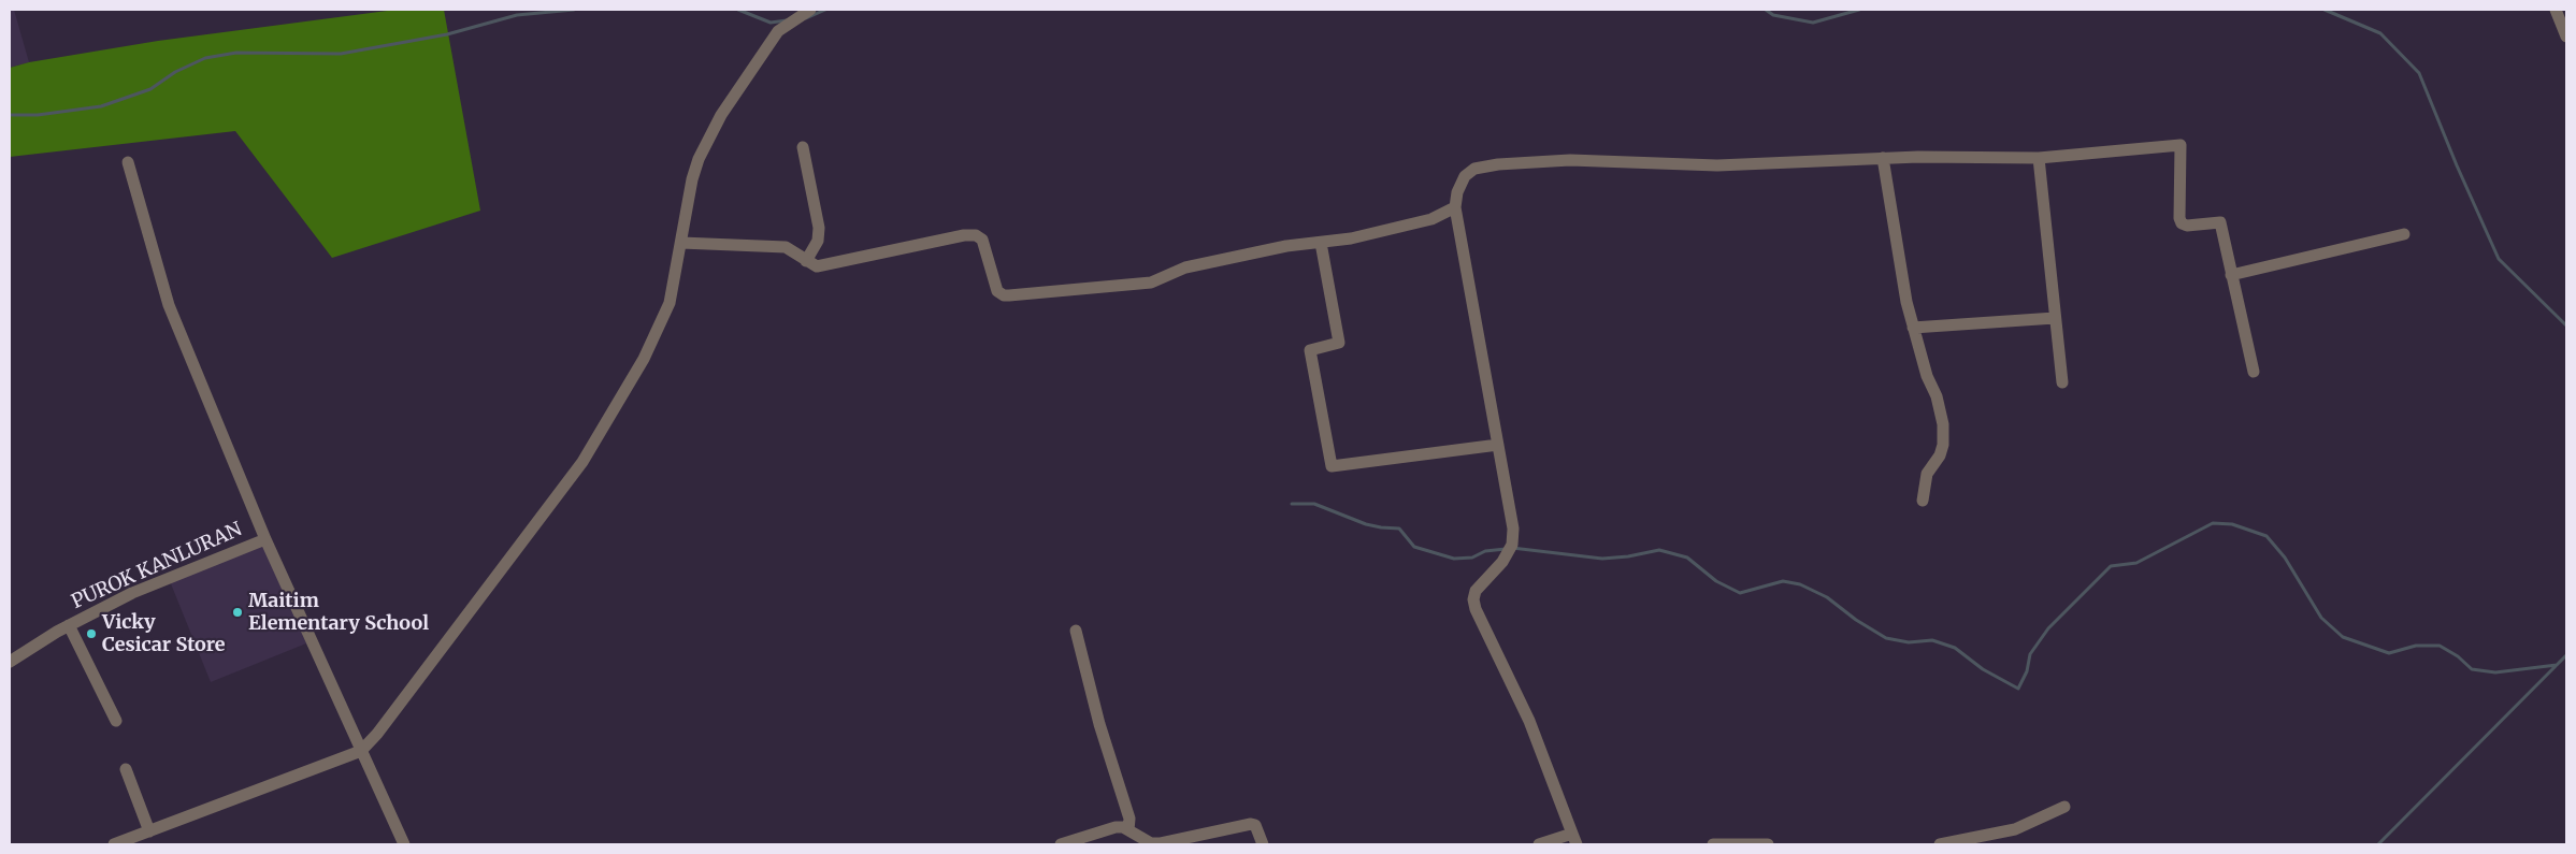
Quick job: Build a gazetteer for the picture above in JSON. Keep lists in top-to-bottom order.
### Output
{
  "streets": {
    "street": ["PUROK KANLURAN"]
  },
  "places": ["Maitim Elementary School", "Vicky Cesicar Store"]
}
